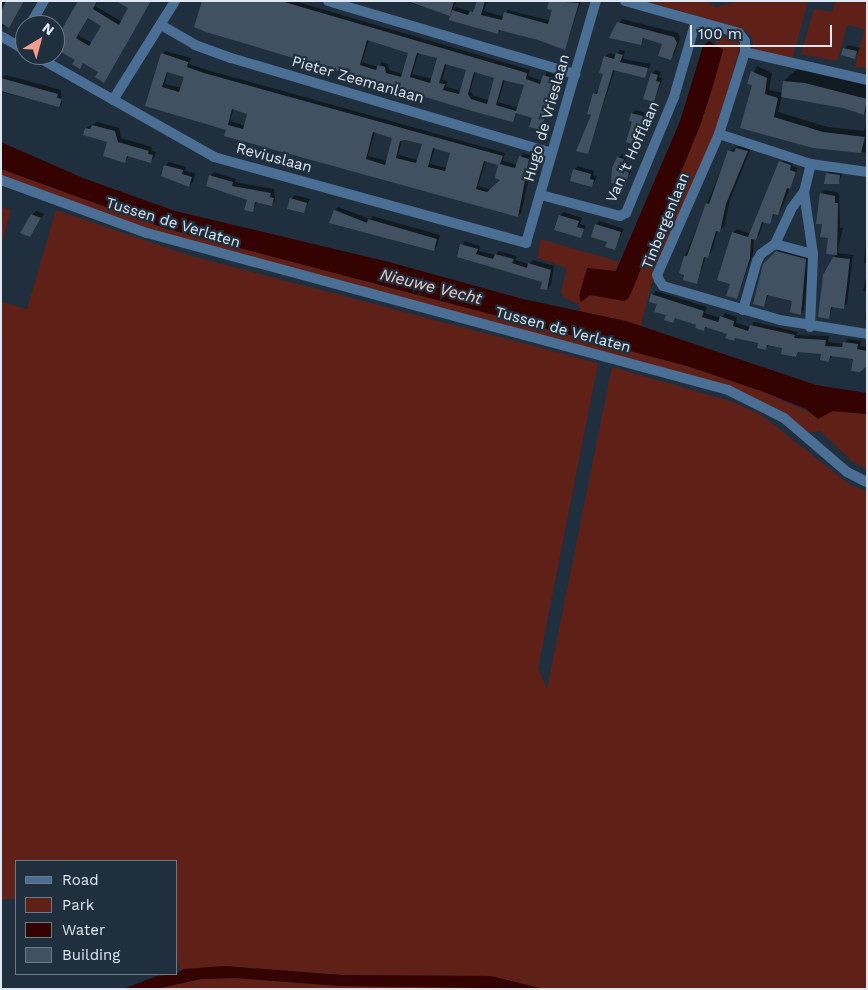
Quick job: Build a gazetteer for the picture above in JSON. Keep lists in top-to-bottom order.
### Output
{
  "streets": {
    "street": [
      "Pieter Zeemanlaan",
      "Hugo de Vrieslaan",
      "Van 't Hofflaan",
      "Reviuslaan",
      "Tinbergenlaan",
      "Tussen de Verlaten"
    ]
  },
  "crossings": [
    ["Pieter Zeemanlaan", "Hugo de Vrieslaan"],
    ["Hugo de Vrieslaan", "Van 't Hofflaan"],
    ["Hugo de Vrieslaan", "Reviuslaan"]
  ],
  "water": ["Nieuwe Vecht"],
  "legend": [
    "Road",
    "Park",
    "Water",
    "Building"
  ],
  "scale_bar": "100 m",
  "north": "top right"
}
